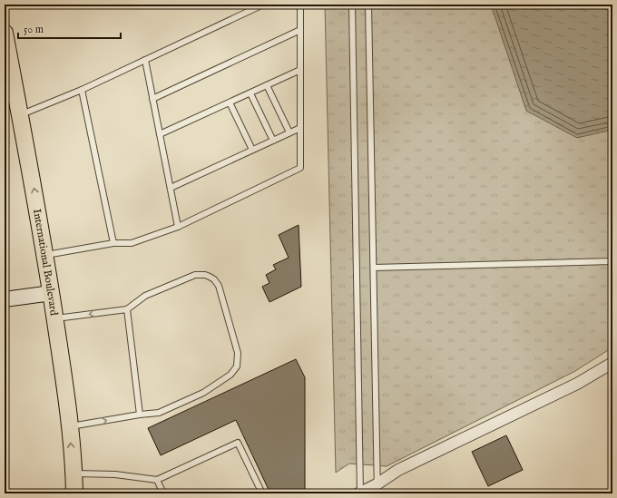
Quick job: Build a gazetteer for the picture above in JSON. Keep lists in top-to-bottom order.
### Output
{
  "streets": {
    "main road": ["International Boulevard"]
  },
  "one_way": ["International Boulevard"],
  "scale_bar": "50 m"
}
